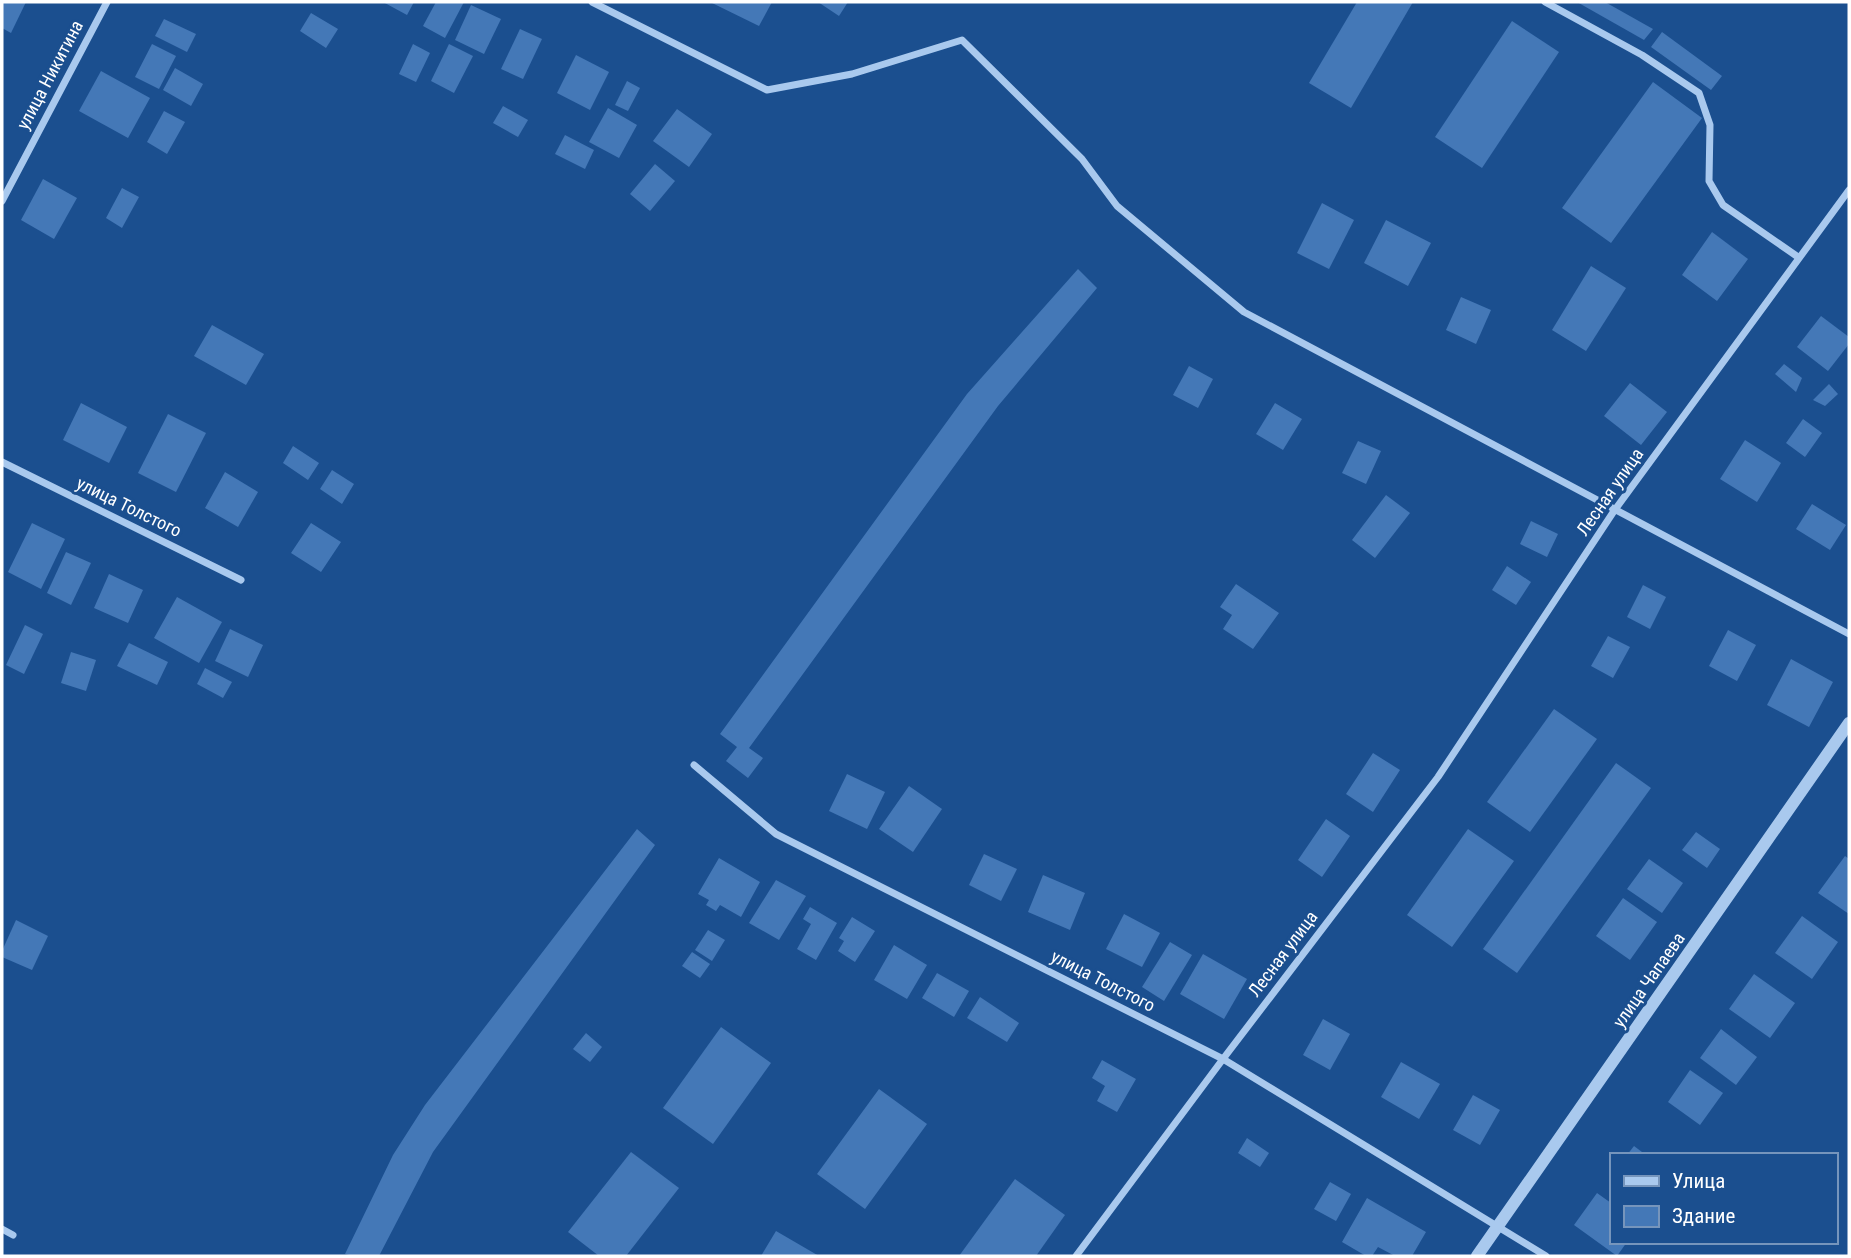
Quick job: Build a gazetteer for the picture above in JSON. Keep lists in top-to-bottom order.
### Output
{
  "streets": {
    "street": [
      "улица Никитина",
      "Лесная улица",
      "улица Толстого",
      "улица Чапаева"
    ]
  },
  "crossings": [
    ["Лесная улица", "улица Толстого"],
    ["улица Толстого", "улица Чапаева"]
  ],
  "legend": ["Улица", "Здание"]
}
